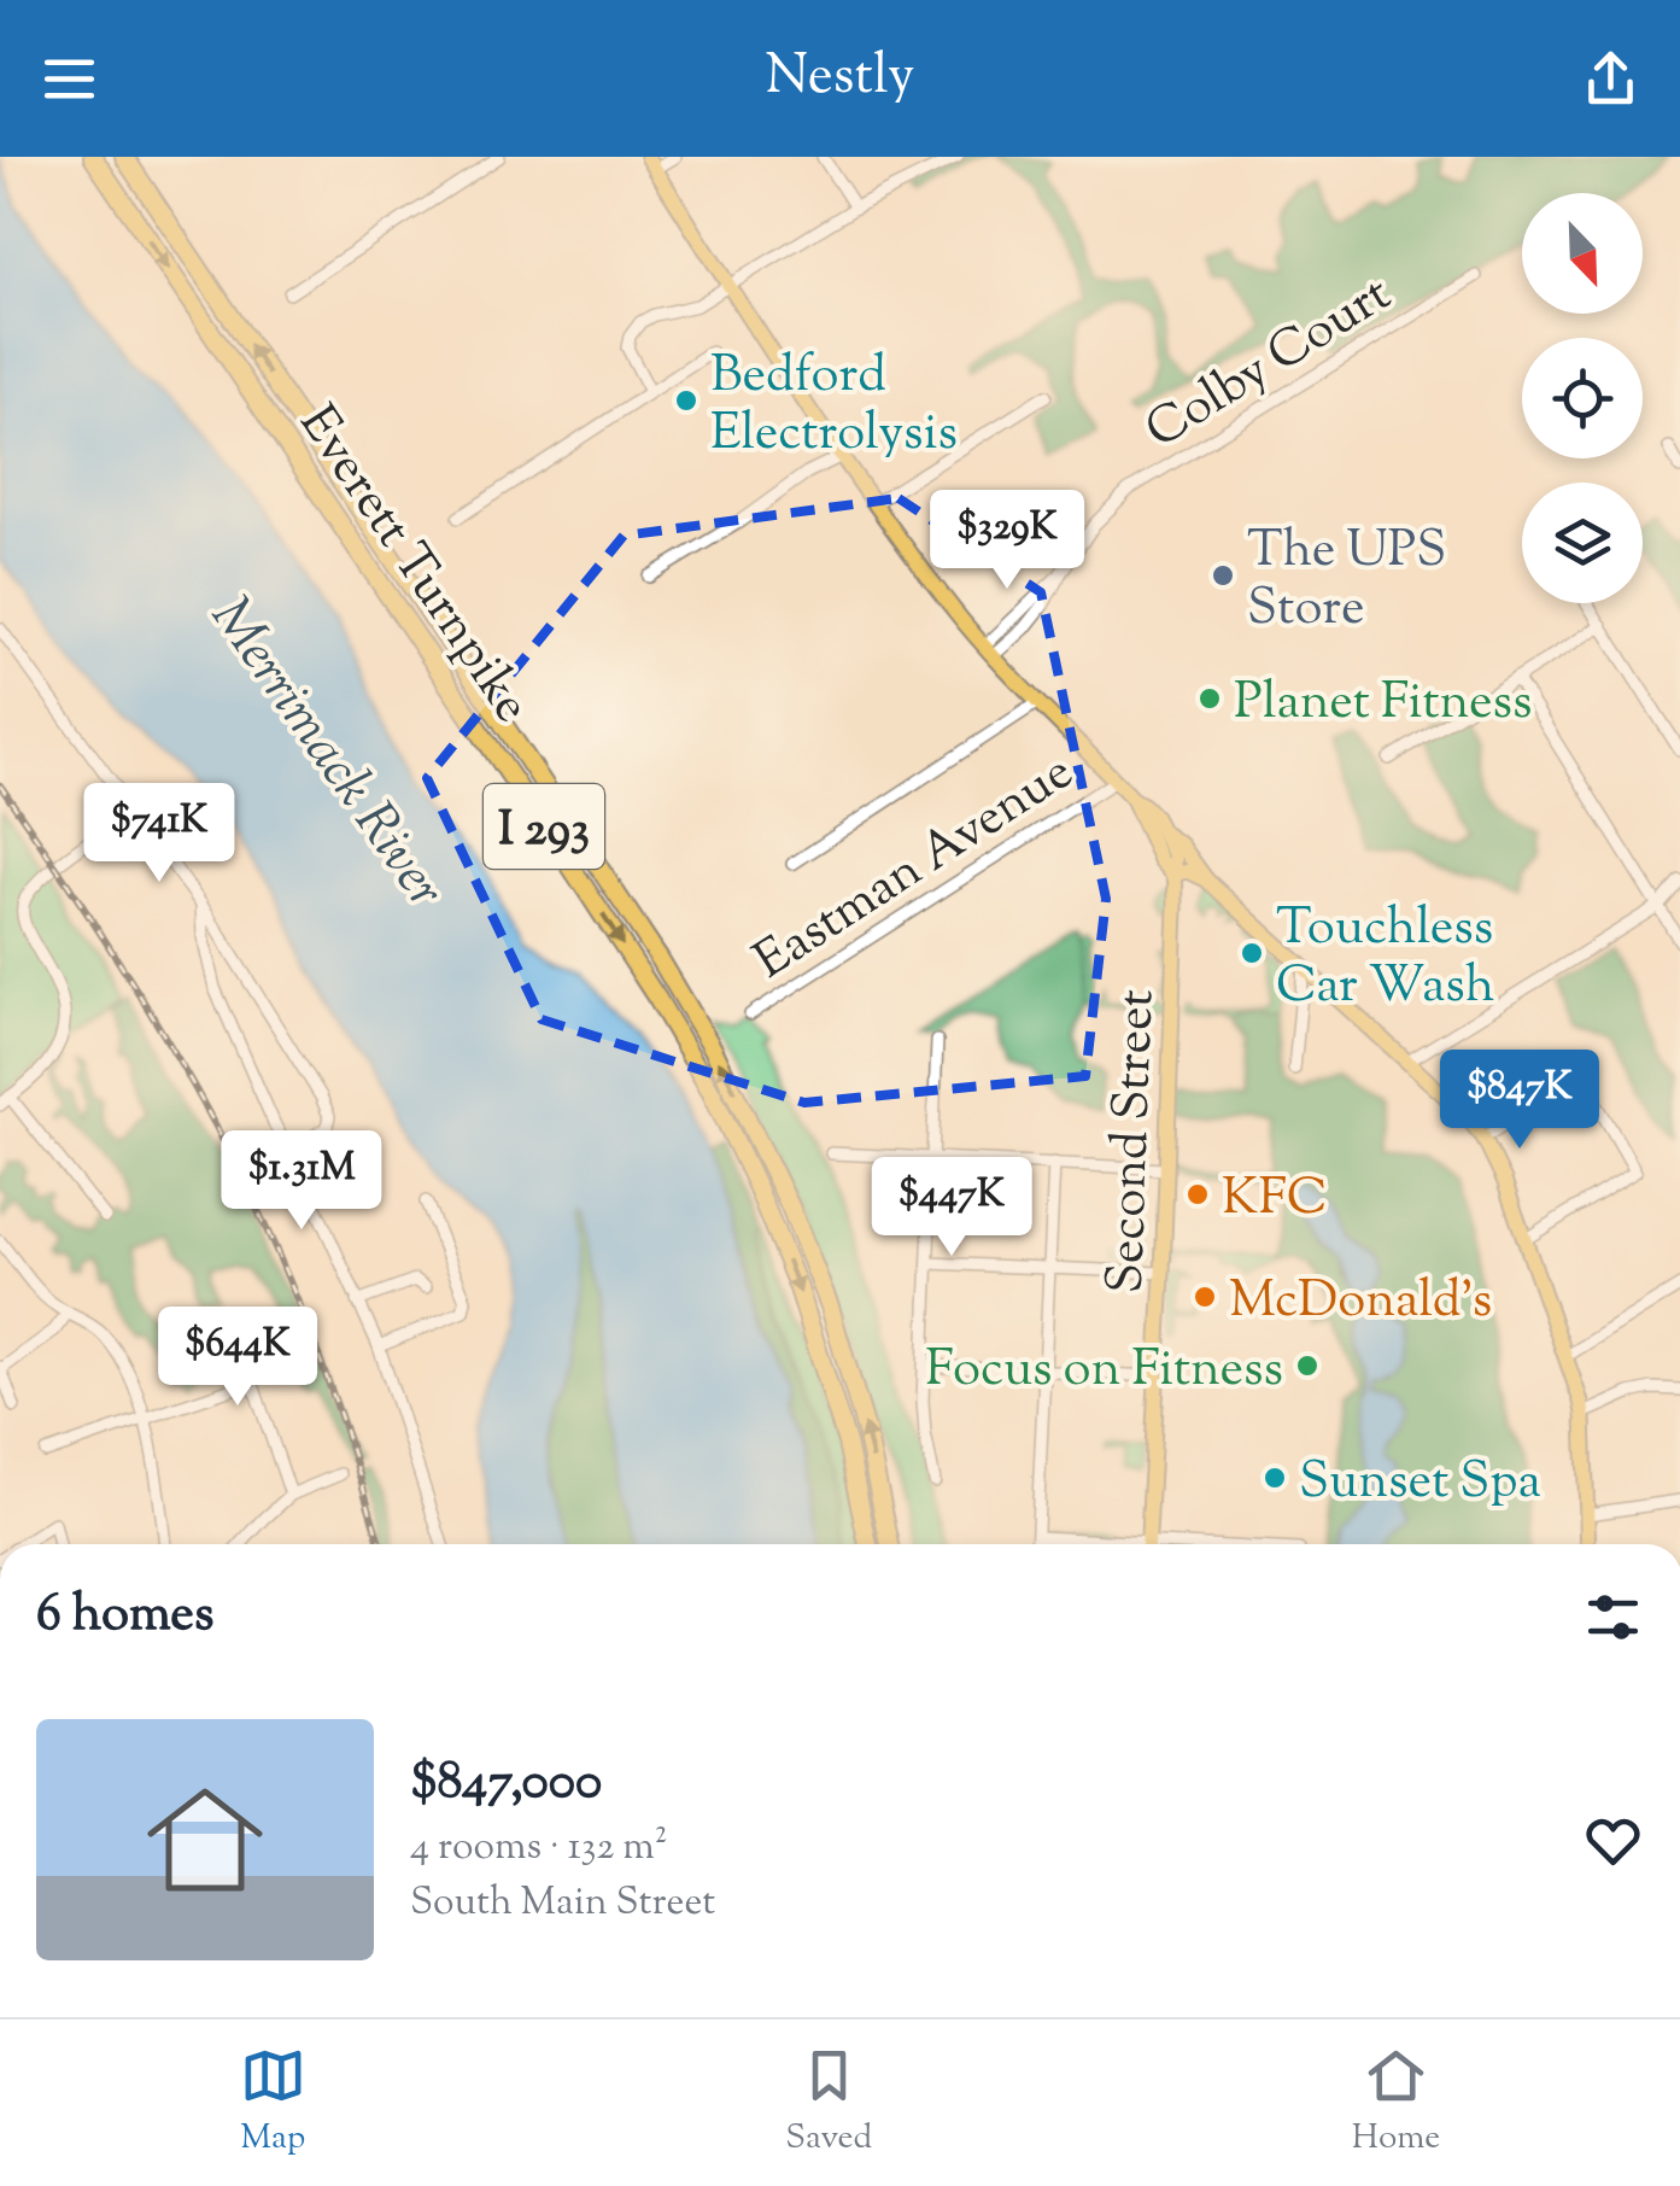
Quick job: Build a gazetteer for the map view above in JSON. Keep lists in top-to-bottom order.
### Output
{
  "streets": {
    "highway": ["Everett Turnpike", "I 293"],
    "main road": ["Second Street"],
    "street": ["Colby Court", "Eastman Avenue"]
  },
  "water": ["Merrimack River"],
  "places": [
    "Bedford Electrolysis",
    "The UPS Store",
    "Planet Fitness",
    "Touchless Car Wash",
    "KFC",
    "McDonald's",
    "Focus on Fitness",
    "Sunset Spa"
  ],
  "north": "bottom right",
  "page": {
    "header": "Nestly",
    "price": [
      "$329K",
      "$741K",
      "$847K",
      "$1.31M",
      "$447K",
      "$644K"
    ],
    "heading": "6 homes",
    "list": [
      {
        "name": "$847,000",
        "note": "4 rooms · 132 m² · South Main Street"
      }
    ],
    "tabs": ["Map", "Saved", "Home"]
  }
}
